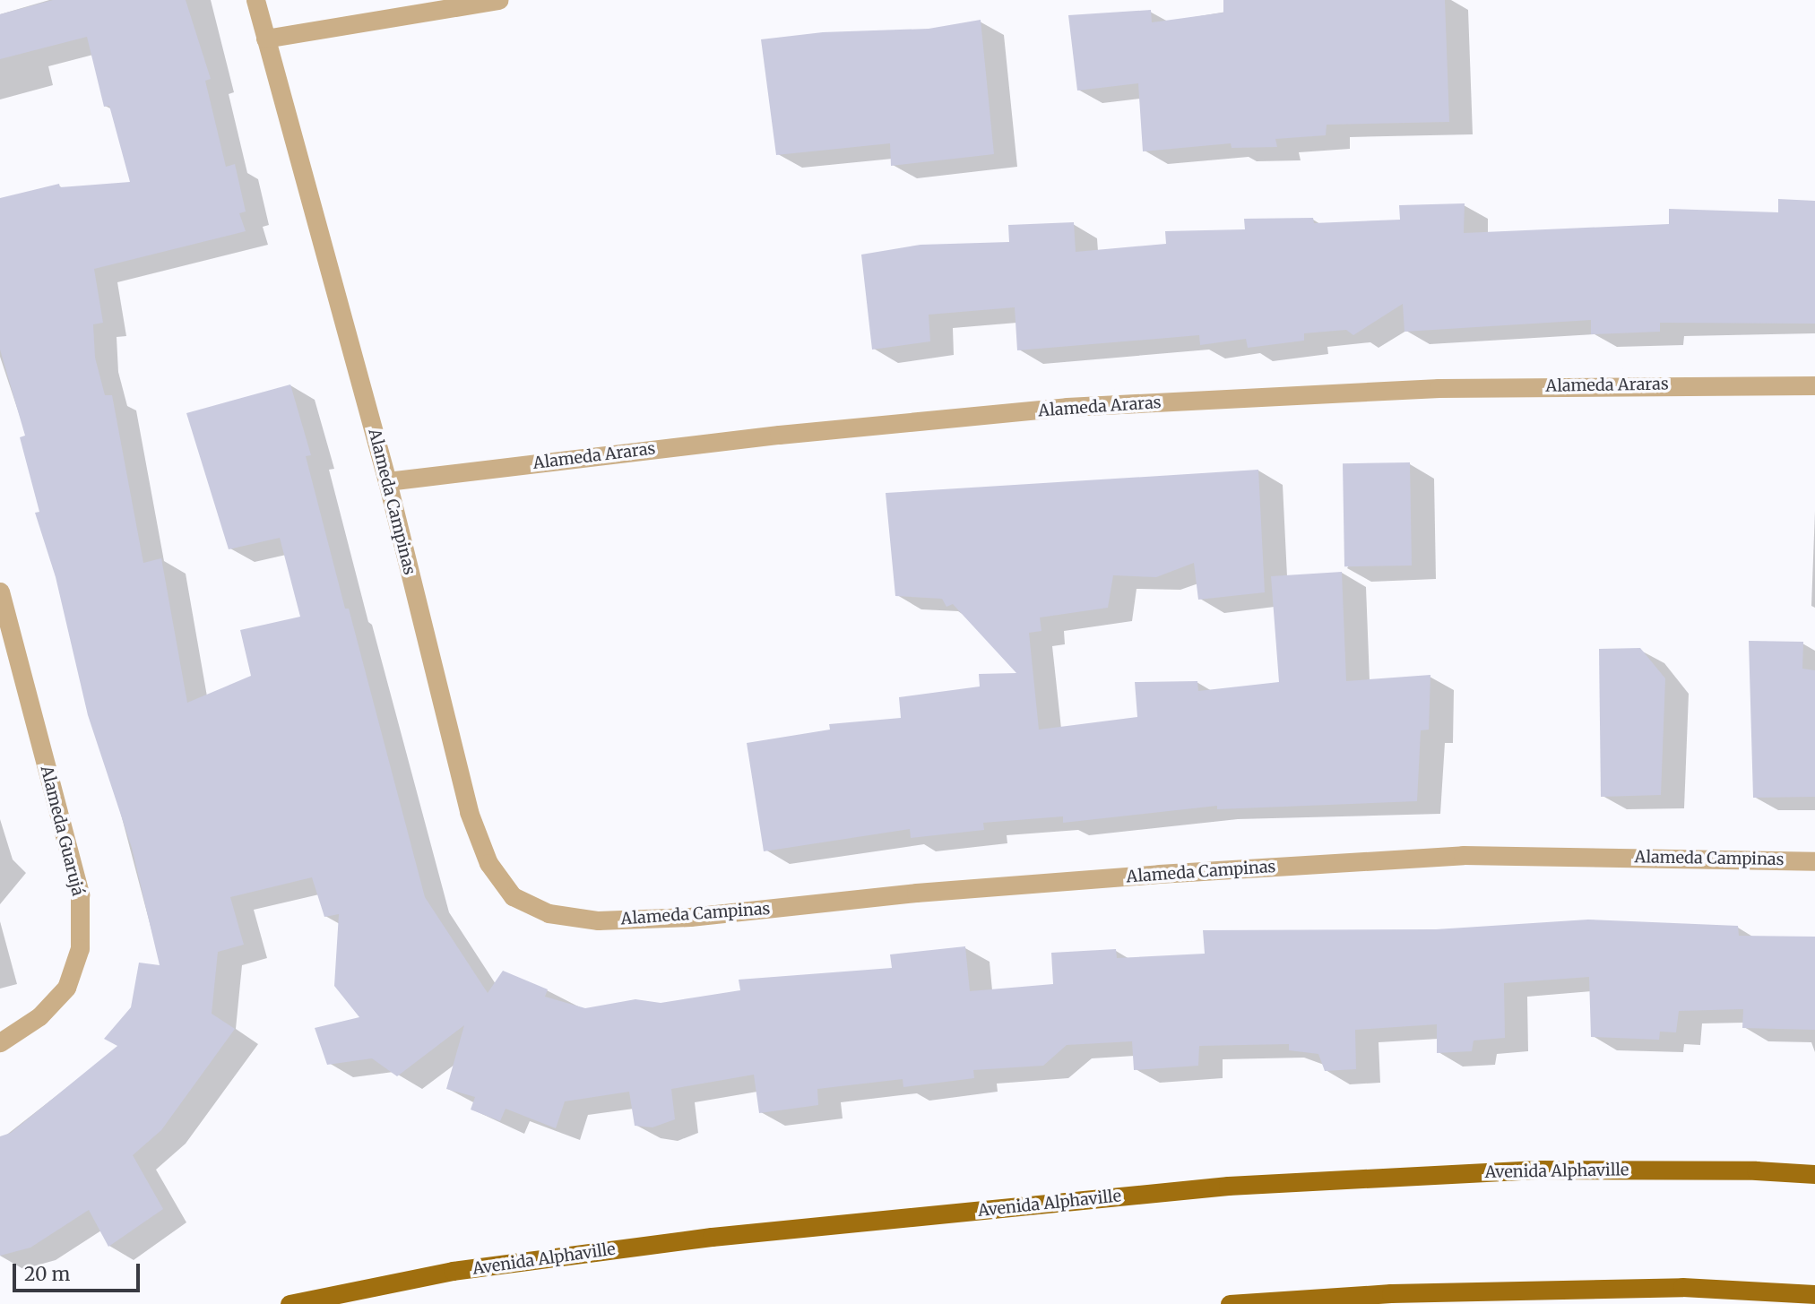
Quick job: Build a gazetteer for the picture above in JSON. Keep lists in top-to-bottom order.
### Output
{
  "streets": {
    "main road": ["Avenida Alphaville"],
    "street": ["Alameda Araras", "Alameda Campinas", "Alameda Guarujá"]
  },
  "crossings": [
    ["Alameda Araras", "Alameda Campinas"]
  ],
  "scale_bar": "20 m"
}
